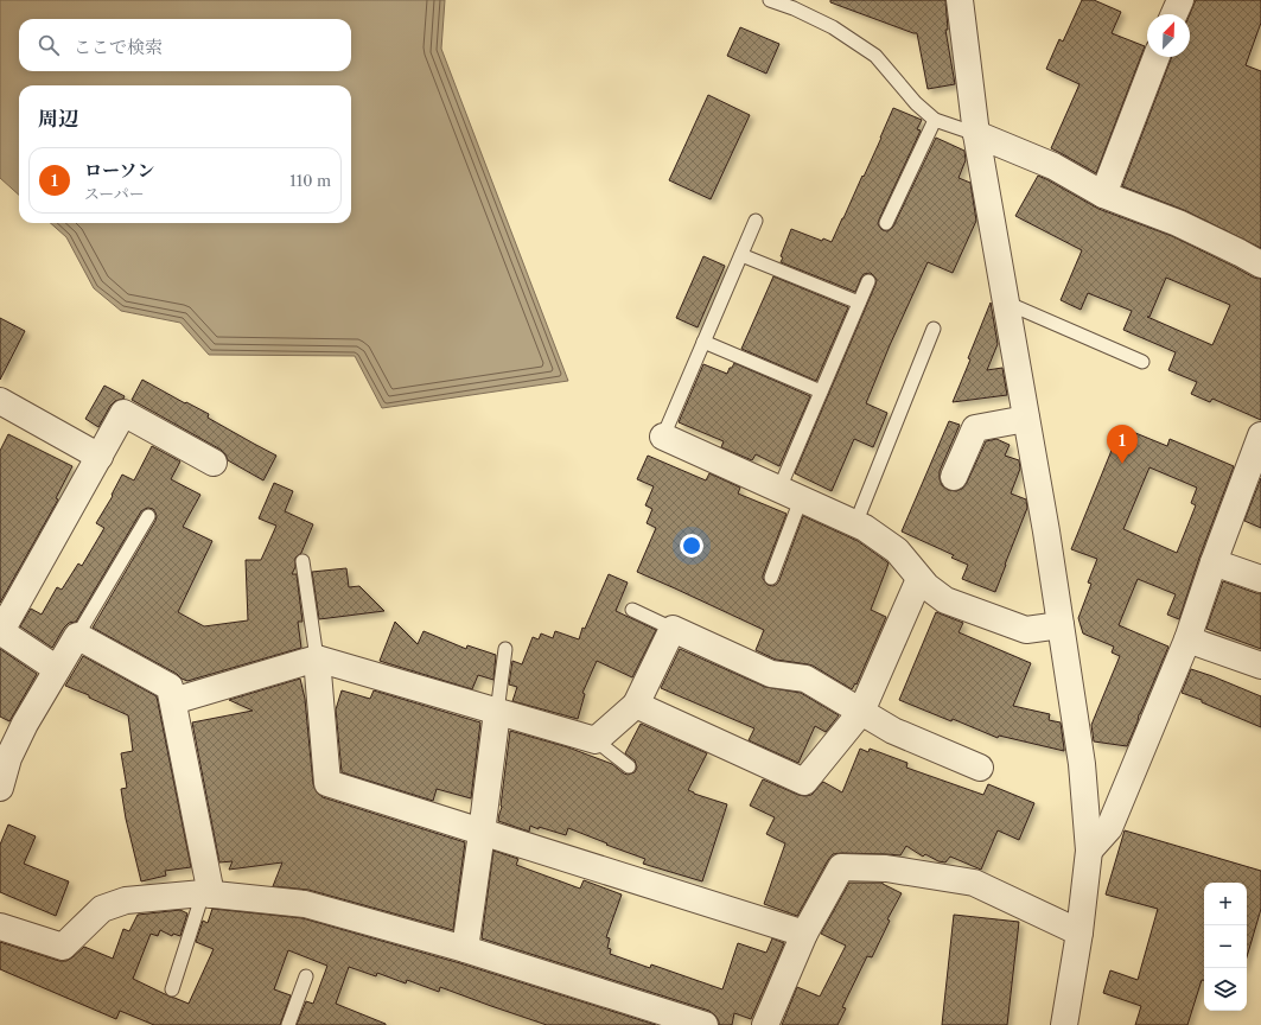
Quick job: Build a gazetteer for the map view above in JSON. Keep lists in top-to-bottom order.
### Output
{
  "north": "top right",
  "page": {
    "search": "ここで検索",
    "heading": "周辺",
    "list": [
      {
        "mark": "1",
        "name": "ローソン",
        "note": "スーパー",
        "value": "110 m"
      }
    ],
    "pins": "1",
    "map_buttons": ["+", "−"]
  }
}
